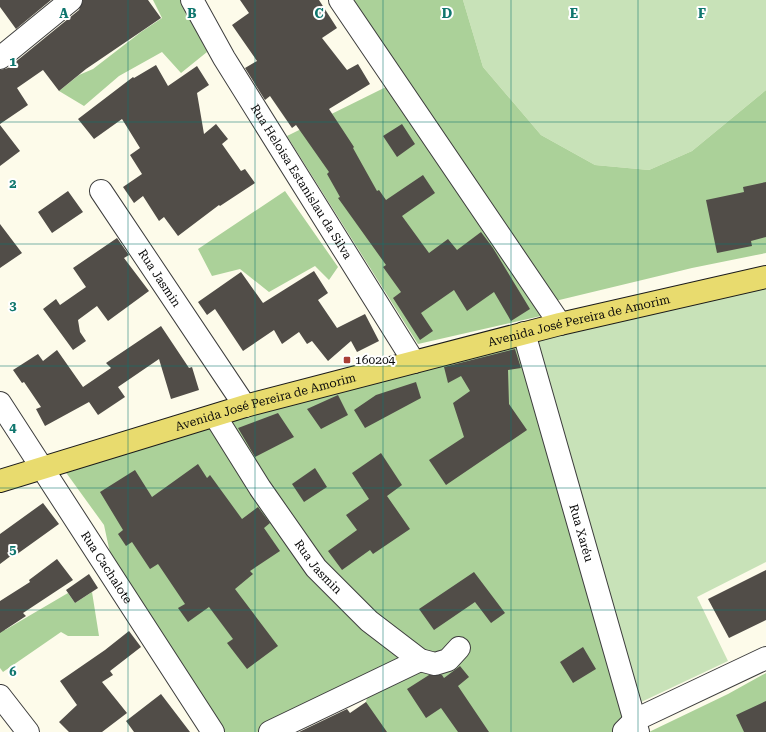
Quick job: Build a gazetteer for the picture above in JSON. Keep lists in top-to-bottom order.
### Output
{
  "streets": {
    "main road": ["Avenida José Pereira de Amorim"],
    "street": [
      "Rua Heloisa Estanislau da Silva",
      "Rua Jasmin",
      "Rua Xaréu",
      "Rua Cachalote"
    ]
  },
  "crossings": [
    ["Rua Heloisa Estanislau da Silva", "Avenida José Pereira de Amorim"],
    ["Rua Jasmin", "Avenida José Pereira de Amorim"],
    ["Avenida José Pereira de Amorim", "Rua Xaréu"],
    ["Avenida José Pereira de Amorim", "Rua Cachalote"]
  ],
  "places": {
    "transit": ["160204"]
  },
  "grid": {
    "columns": [
      "A",
      "B",
      "C",
      "D",
      "E",
      "F"
    ],
    "rows": [
      "1",
      "2",
      "3",
      "4",
      "5",
      "6"
    ]
  }
}
